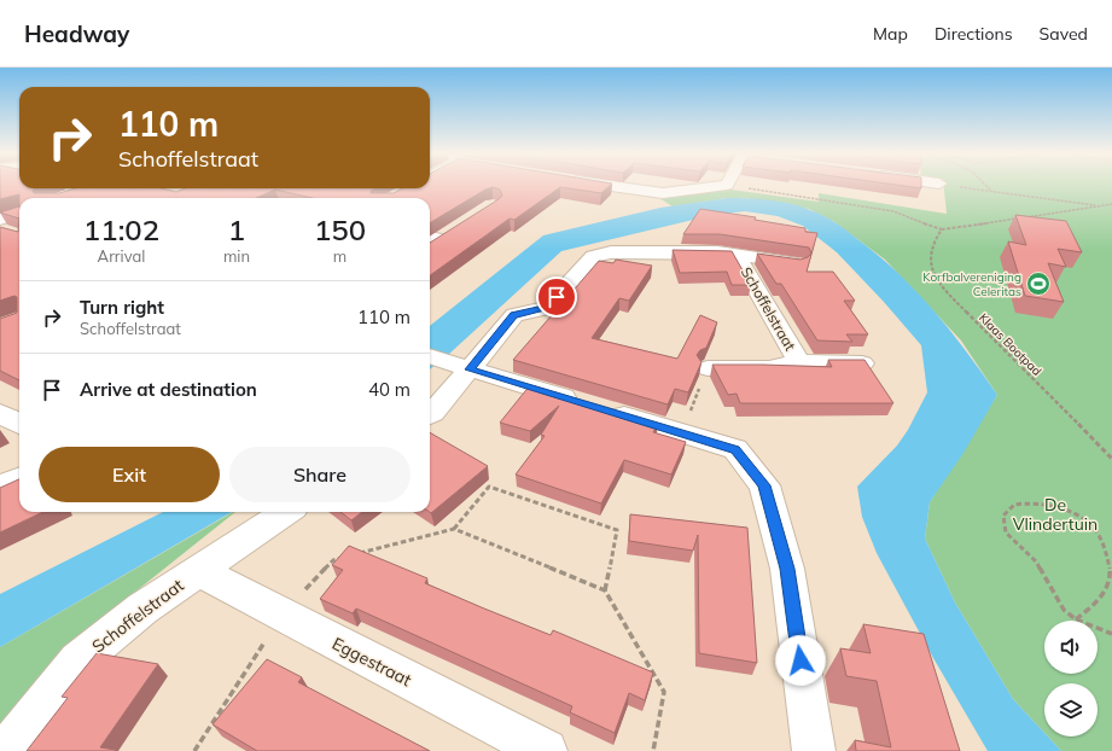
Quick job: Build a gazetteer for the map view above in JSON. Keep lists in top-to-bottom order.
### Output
{
  "streets": {
    "street": ["Schoffelstraat", "Eggestraat"],
    "path": ["Klaas Bootpad"]
  },
  "crossings": [
    ["Schoffelstraat", "Eggestraat"]
  ],
  "parks": ["De Vlindertuin"],
  "places": {
    "sports": ["Korfbalvereniging Celeritas"]
  },
  "page": {
    "header": "Headway",
    "nav": ["Map", "Directions", "Saved"],
    "turn": ["110 m", "Schoffelstraat"],
    "eta": [
      "11:02",
      "Arrival",
      "1",
      "min",
      "150",
      "m"
    ],
    "list": [
      {
        "name": "Turn right",
        "note": "Schoffelstraat",
        "value": "110 m"
      },
      {
        "name": "Arrive at destination",
        "value": "40 m"
      }
    ],
    "buttons": ["Exit", "Share"]
  }
}
